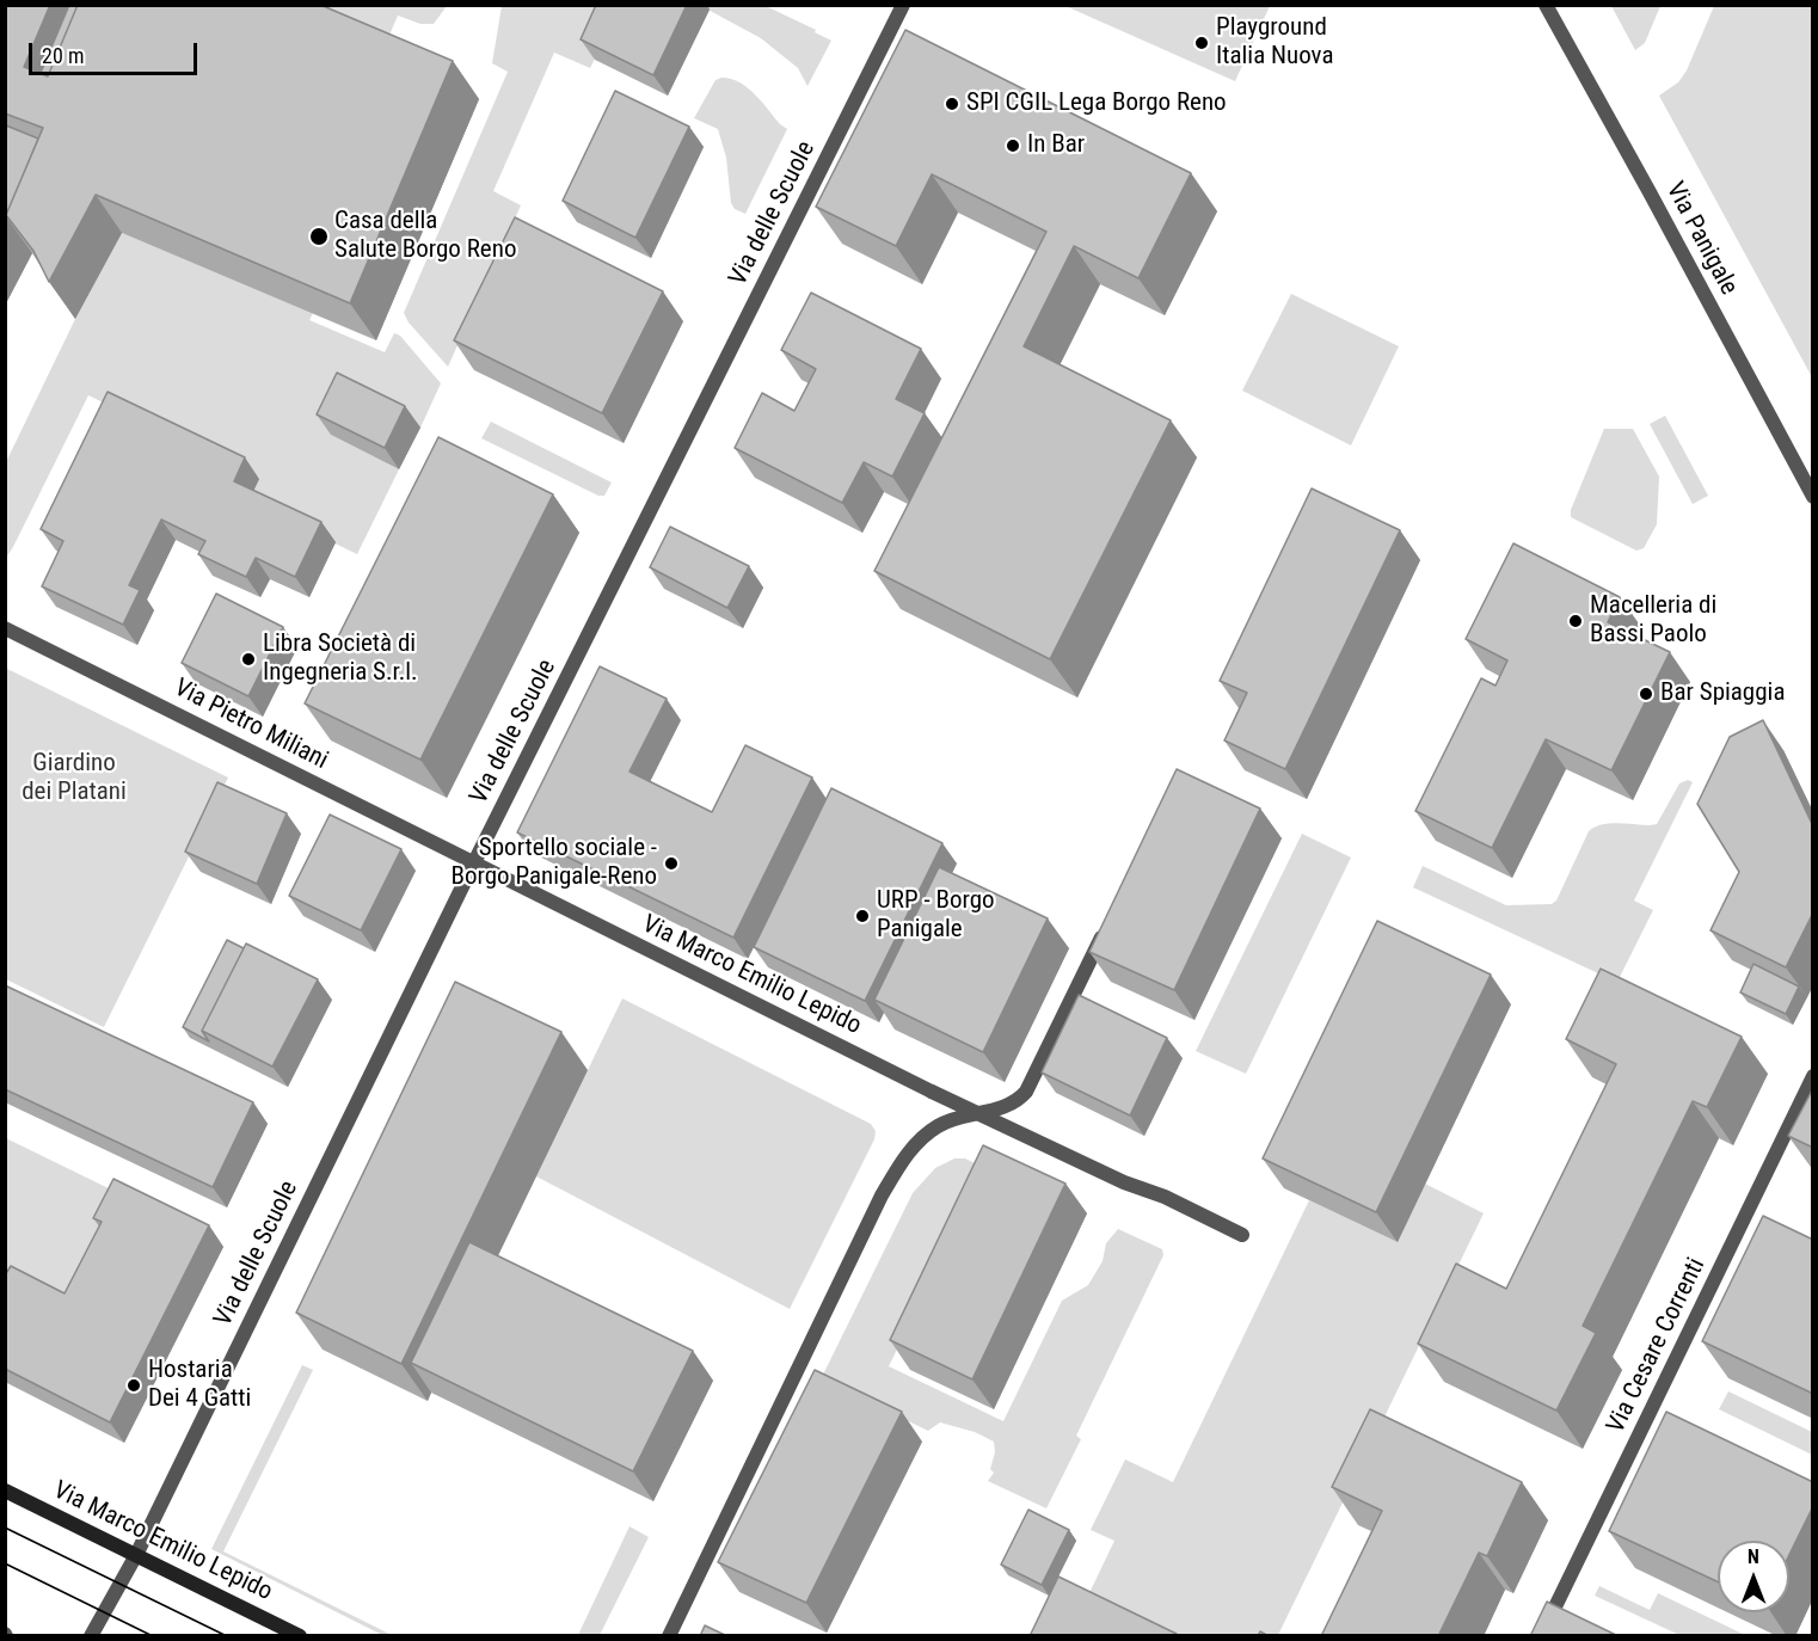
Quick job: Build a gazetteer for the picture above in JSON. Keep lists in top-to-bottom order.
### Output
{
  "streets": {
    "main road": ["Via Marco Emilio Lepido"],
    "street": [
      "Via delle Scuole",
      "Via Panigale",
      "Via Pietro Miliani",
      "Via Cesare Correnti"
    ]
  },
  "crossings": [
    ["Via delle Scuole", "Via Pietro Miliani"],
    ["Via delle Scuole", "Via Marco Emilio Lepido"],
    ["Via Pietro Miliani", "Via Marco Emilio Lepido"]
  ],
  "parks": ["Giardino dei Platani"],
  "places": [
    "Playground Italia Nuova",
    "SPI CGIL Lega Borgo Reno",
    "In Bar",
    "Casa della Salute Borgo Reno",
    "Macelleria di Bassi Paolo",
    "Libra Società di Ingegneria S.r.l.",
    "Bar Spiaggia",
    "Sportello sociale - Borgo Panigale-Reno",
    "URP - Borgo Panigale",
    "Hostaria Dei 4 Gatti"
  ],
  "scale_bar": "20 m",
  "north": "top"
}
